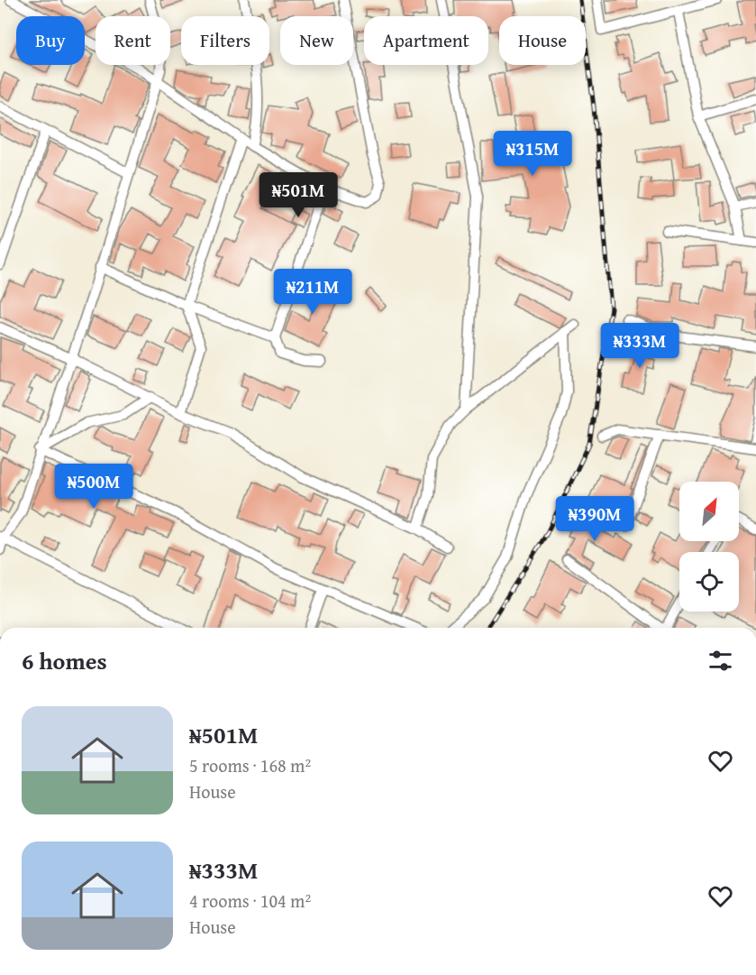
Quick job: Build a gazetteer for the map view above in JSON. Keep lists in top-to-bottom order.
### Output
{
  "north": "top right",
  "page": {
    "chip": [
      "Buy",
      "Rent",
      "Filters",
      "New",
      "Apartment",
      "House"
    ],
    "price": [
      "₦315M",
      "₦501M",
      "₦211M",
      "₦333M",
      "₦500M",
      "₦390M"
    ],
    "heading": "6 homes",
    "list": [
      {
        "name": "₦501M",
        "note": "5 rooms · 168 m² · House"
      },
      {
        "name": "₦333M",
        "note": "4 rooms · 104 m² · House"
      }
    ]
  }
}
